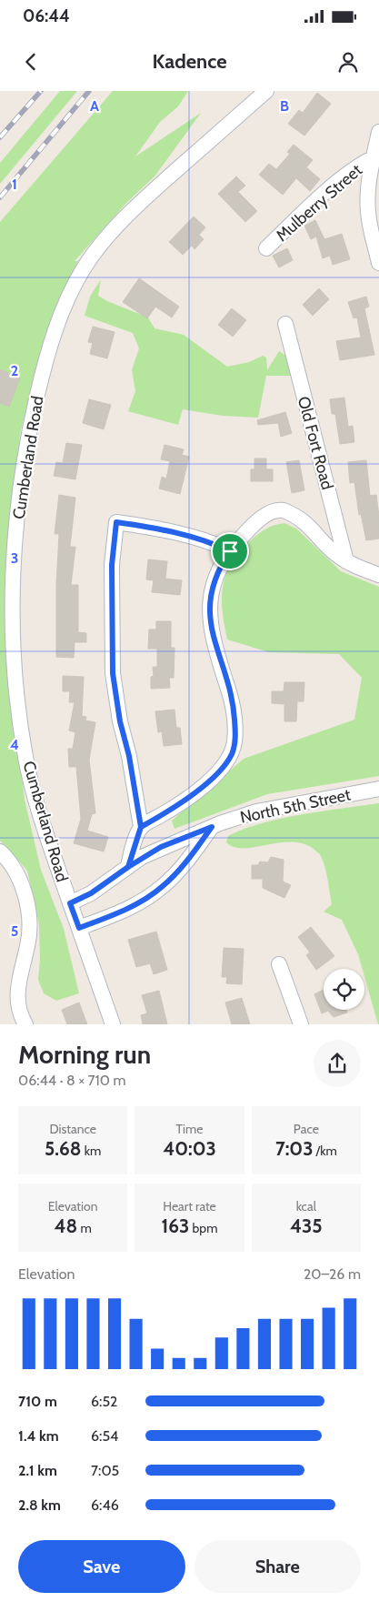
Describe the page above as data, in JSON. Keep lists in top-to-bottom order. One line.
{"streets":{"street":["Mulberry Street","Old Fort Road","Cumberland Road","North 5th Street"]},"crossings":[["Cumberland Road","North 5th Street"]],"page":{"status":"06:44","header":"Kadence","heading":["Morning run","06:44 · 8 × 710 m"],"stats":[["Distance","5.68 km"],["Time","40:03"],["Pace","7:03 /km"],["Elevation","48 m"],["Heart rate","163 bpm"],["kcal","435"]],"chart":["Elevation","20–26 m"],"list":[{"name":"710 m","note":"6:52"},{"name":"1.4 km","note":"6:54"},{"name":"2.1 km","note":"7:05"},{"name":"2.8 km","note":"6:46"}],"buttons":["Save","Share"]},"grid":{"columns":["A","B"],"rows":["1","2","3","4","5"]}}
